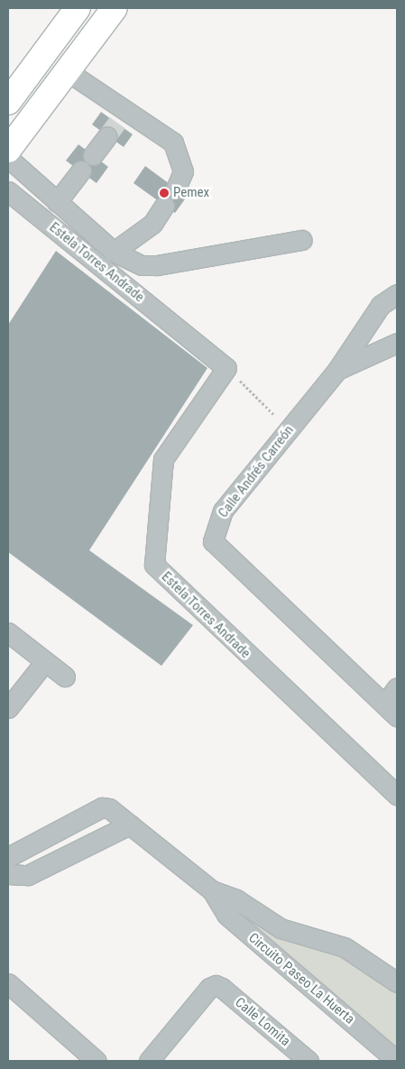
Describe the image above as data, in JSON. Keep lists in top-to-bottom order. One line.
{"streets":{"street":["Estela Torres Andrade","Calle Andrés Carreón","Circuito Paseo La Huerta","Calle Lomita"]},"places":["Pemex"]}
